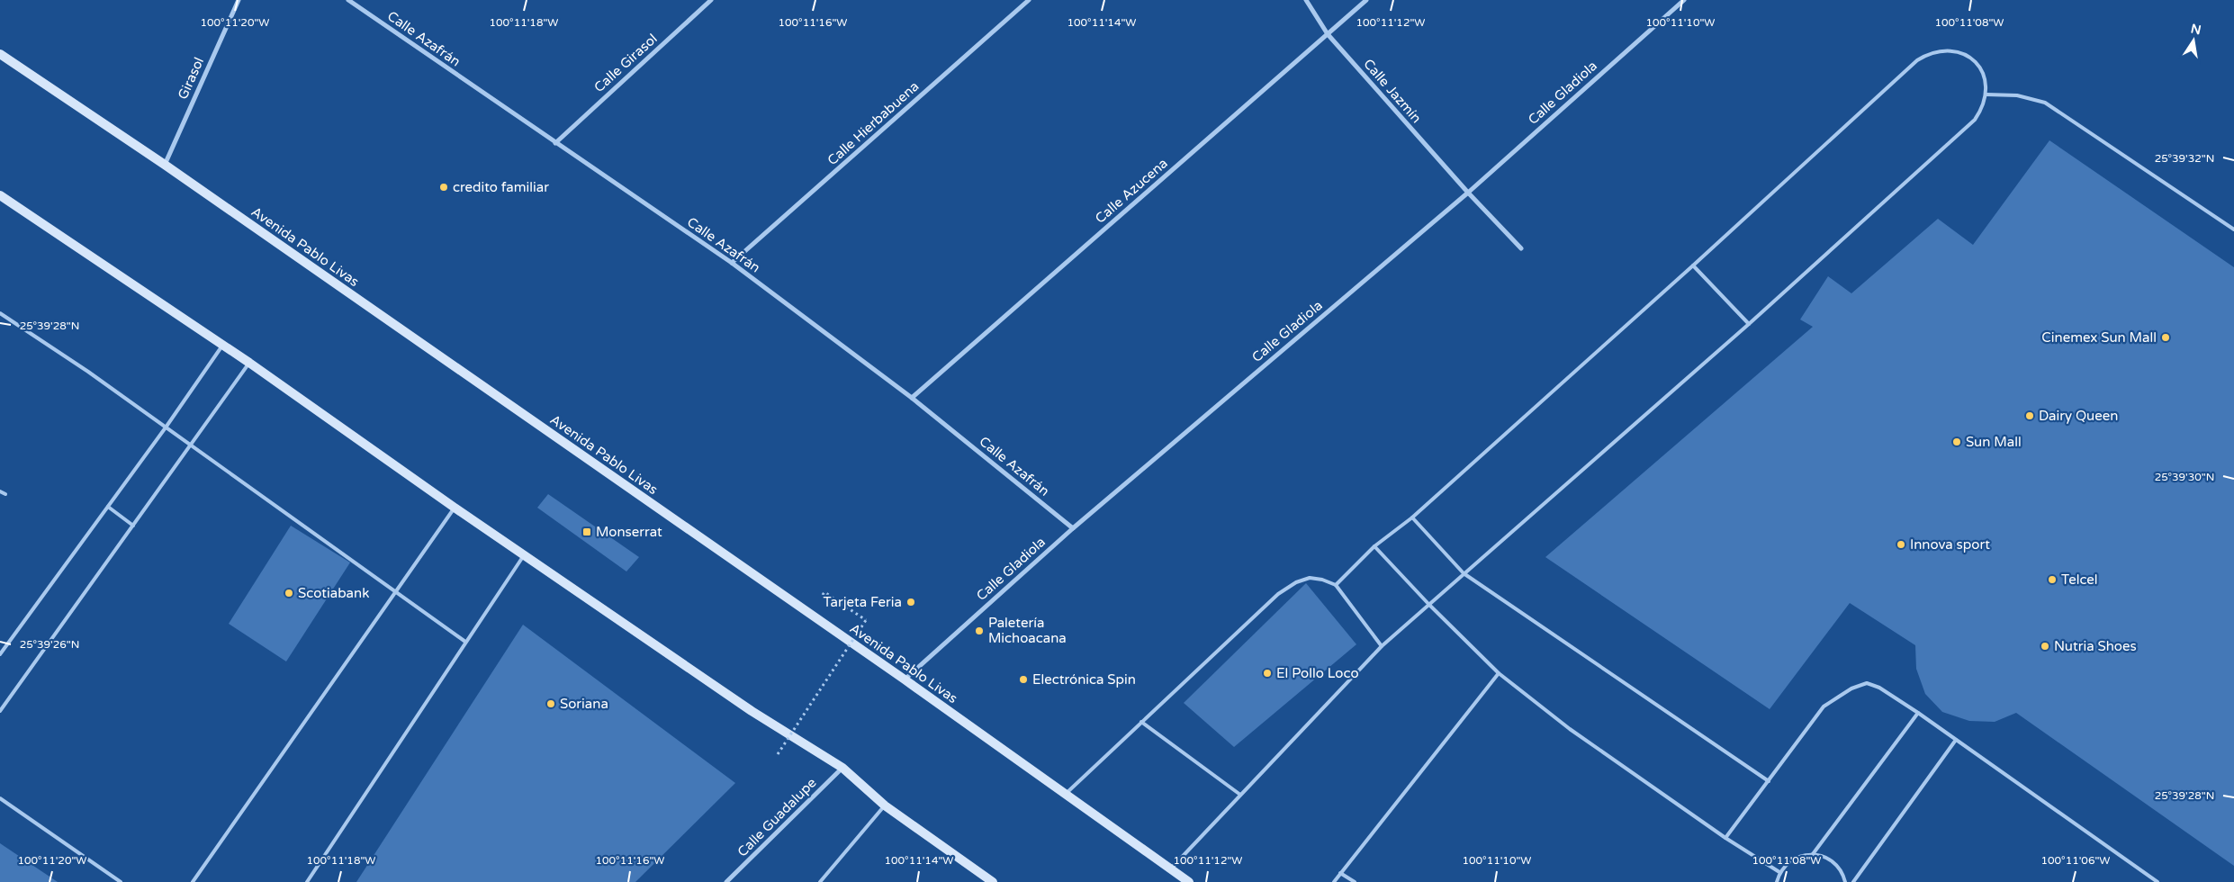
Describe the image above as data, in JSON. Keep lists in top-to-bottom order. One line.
{"streets":{"main road":["Avenida Pablo Livas"],"street":["Calle Azafrán","Calle Girasol","Girasol","Calle Jazmín","Calle Gladiola","Calle Hierbabuena","Calle Azucena","Calle Guadalupe"]},"crossings":[["Calle Azafrán","Calle Girasol"],["Calle Azafrán","Calle Gladiola"],["Calle Azafrán","Calle Hierbabuena"],["Calle Azafrán","Calle Azucena"],["Girasol","Avenida Pablo Livas"],["Calle Jazmín","Calle Gladiola"],["Calle Jazmín","Calle Azucena"],["Calle Gladiola","Avenida Pablo Livas"]],"places":{"other":["credito familiar","Cinemex Sun Mall","Dairy Queen","Sun Mall","Innova sport","Telcel","Scotiabank","Tarjeta Feria","Paletería Michoacana","Nutria Shoes","El Pollo Loco","Electrónica Spin","Soriana"],"transit":["Monserrat"]},"north":"top","coordinates":["100°11'20\"W","100°11'18\"W","100°11'16\"W","100°11'14\"W","100°11'12\"W","100°11'10\"W","100°11'08\"W","25°39'32\"N","25°39'28\"N","25°39'30\"N","25°39'26\"N","100°11'06\"W"]}
